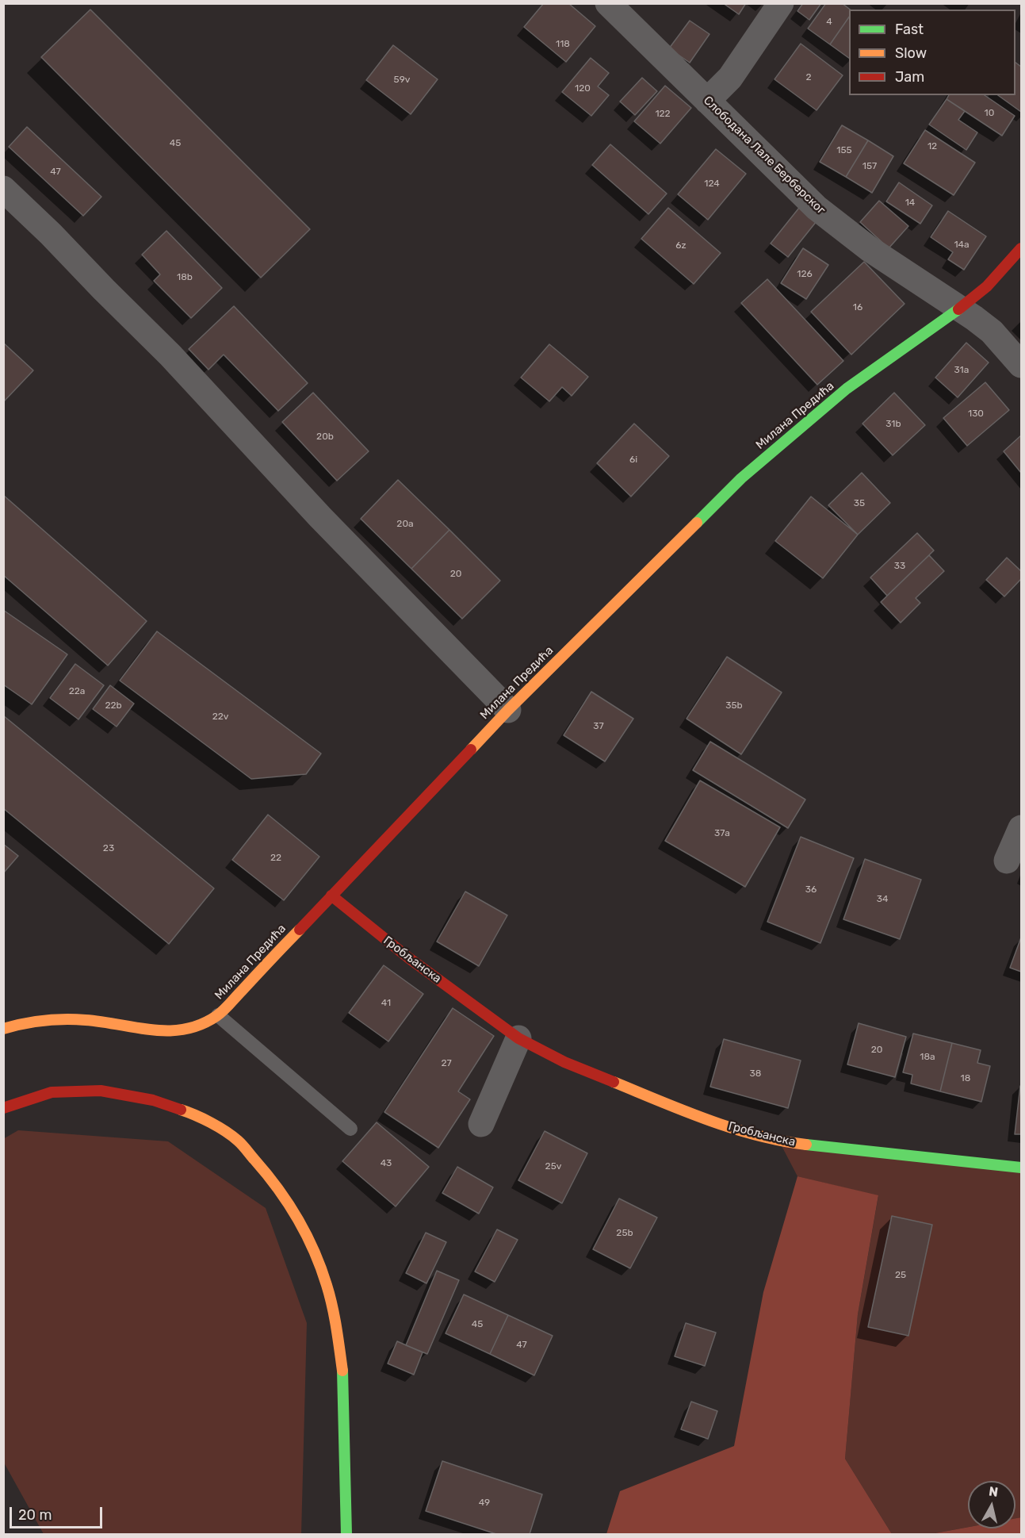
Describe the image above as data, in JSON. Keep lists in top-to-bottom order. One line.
{"streets":{"main road":["Милана Предића","Гробљанска"],"street":["Слободана Лале Берберског"]},"crossings":[["Слободана Лале Берберског","Милана Предића"],["Милана Предића","Гробљанска"]],"house_numbers":["4","118","2","59v","120","10","122","45","12","155","157","47","124","14","14a","6z","126","18b","16","31a","130","31b","20b","6i","35","20a","33","20","22a","22b","35b","22v","37","37a","23","22","36","34","41","20","18a","27","38","18","43","25v","25b","25","45","47","49"],"legend":["Fast","Slow","Jam"],"scale_bar":"20 m","north":"top"}
